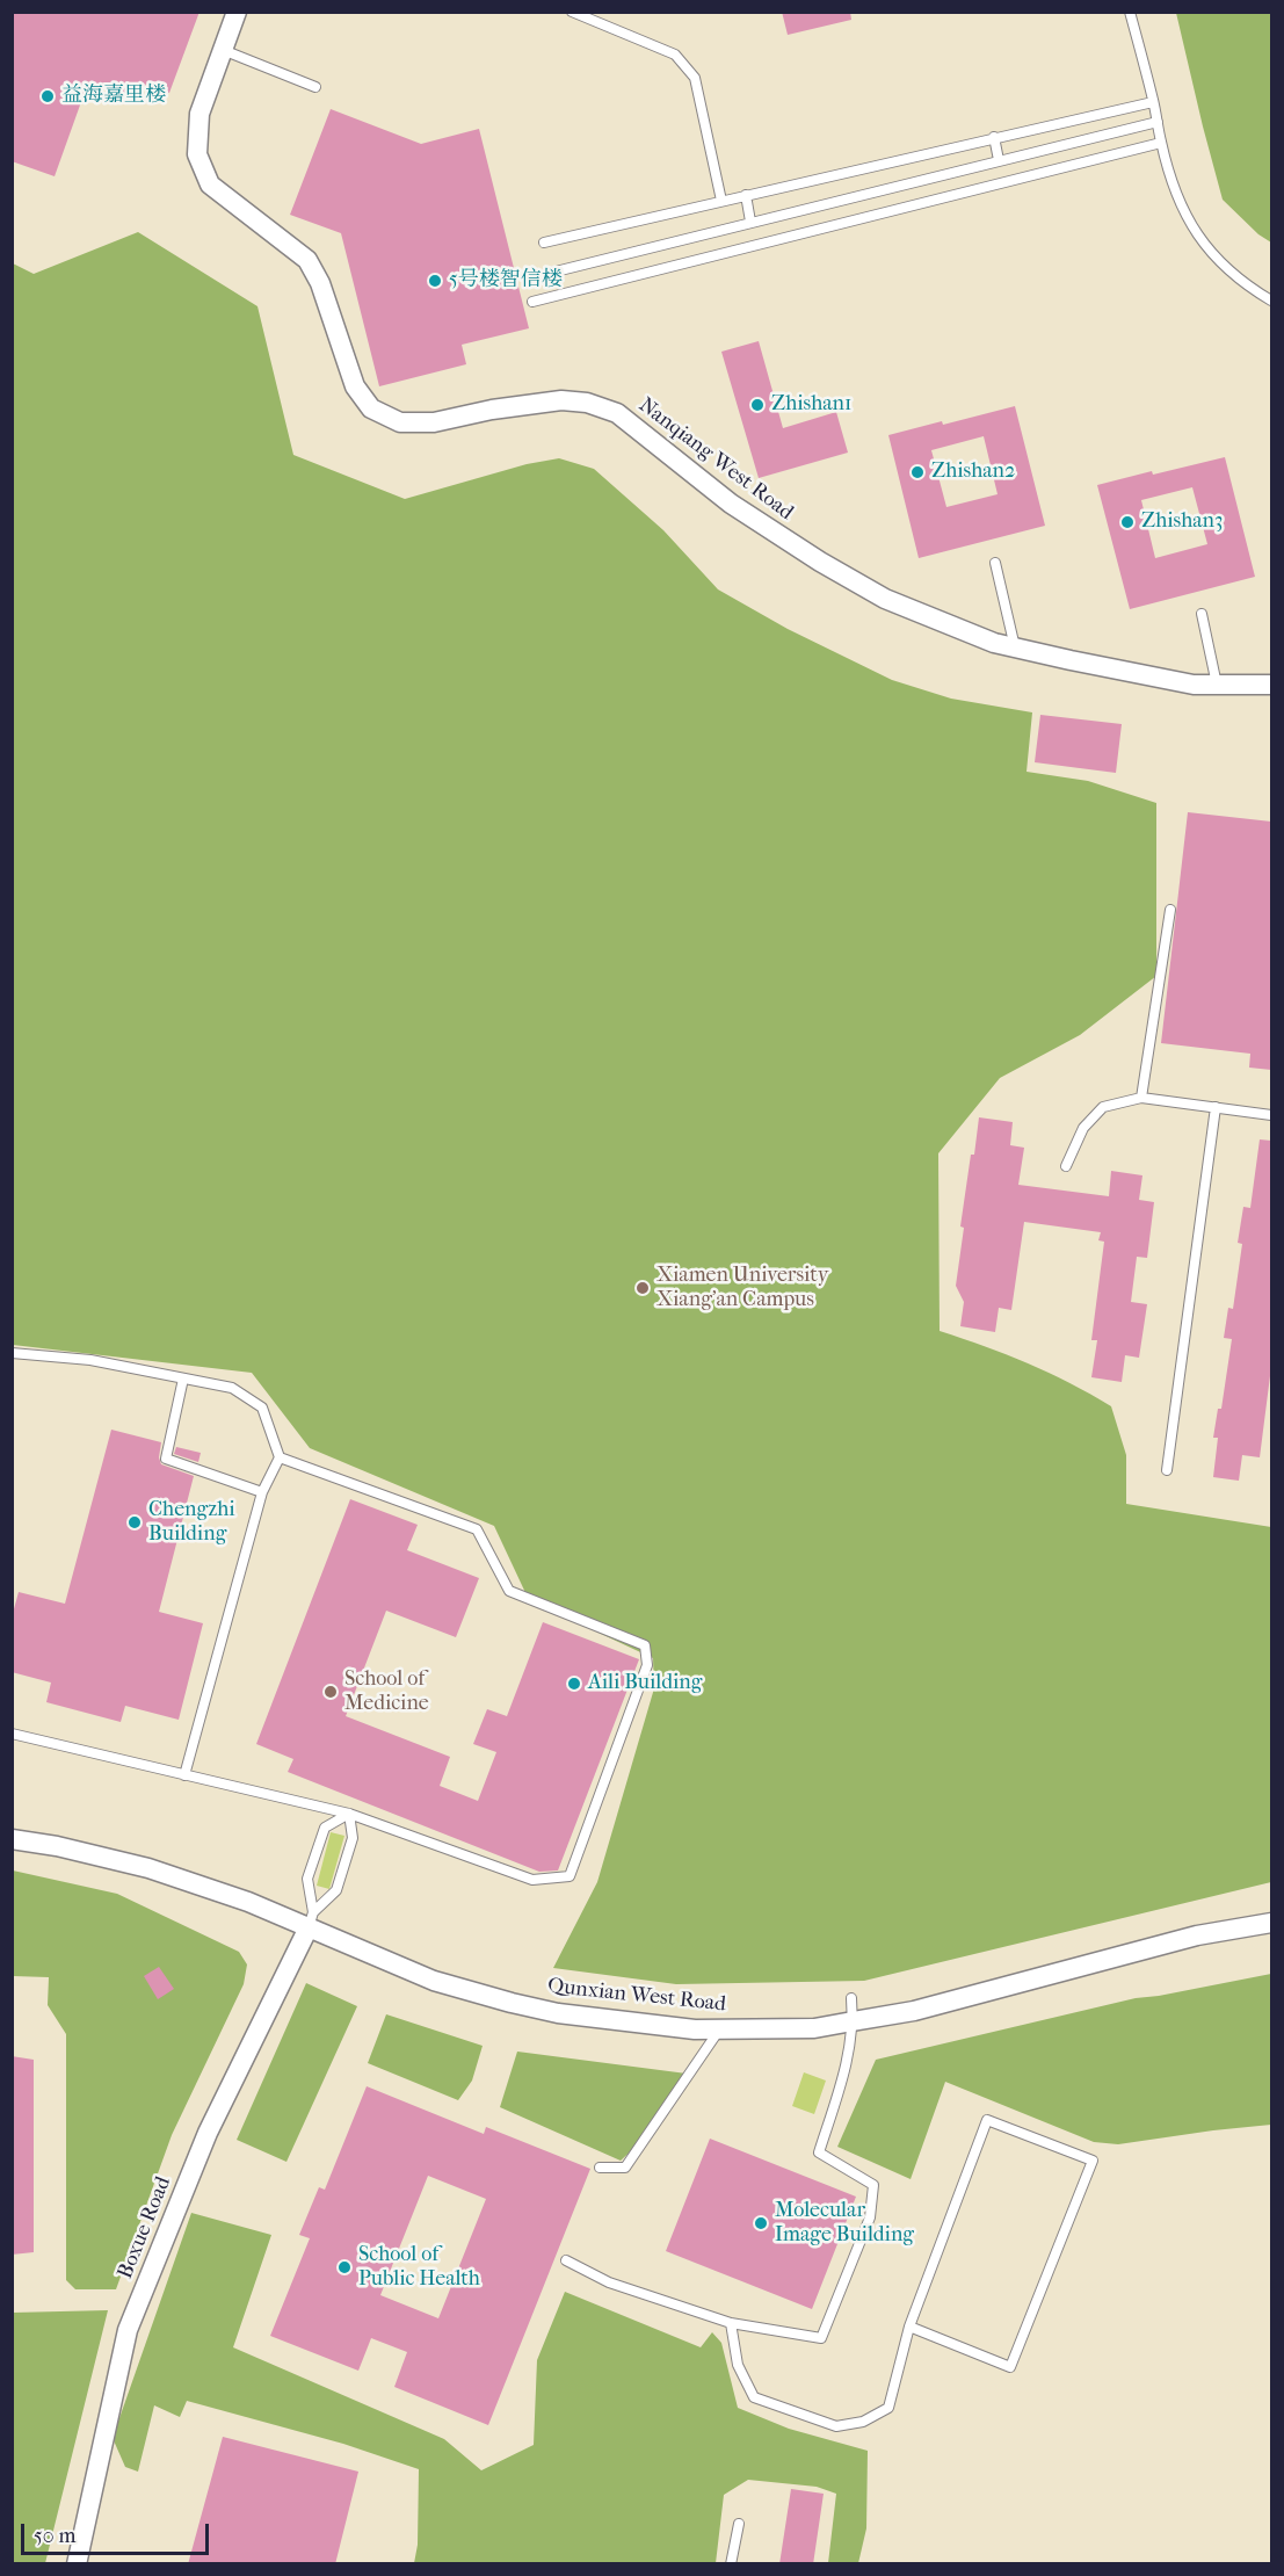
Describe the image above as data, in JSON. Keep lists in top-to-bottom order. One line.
{"streets":{"street":["Nanqiang West Road","Qunxian West Road","Boxue Road"]},"crossings":[["Qunxian West Road","Boxue Road"]],"places":["益海嘉里楼","5号楼智信楼","Zhishan1","Zhishan2","Zhishan3","Xiamen University Xiang'an Campus","Chengzhi Building","Aili Building","School of Medicine","Molecular Image Building","School of Public Health"],"scale_bar":"50 m"}
